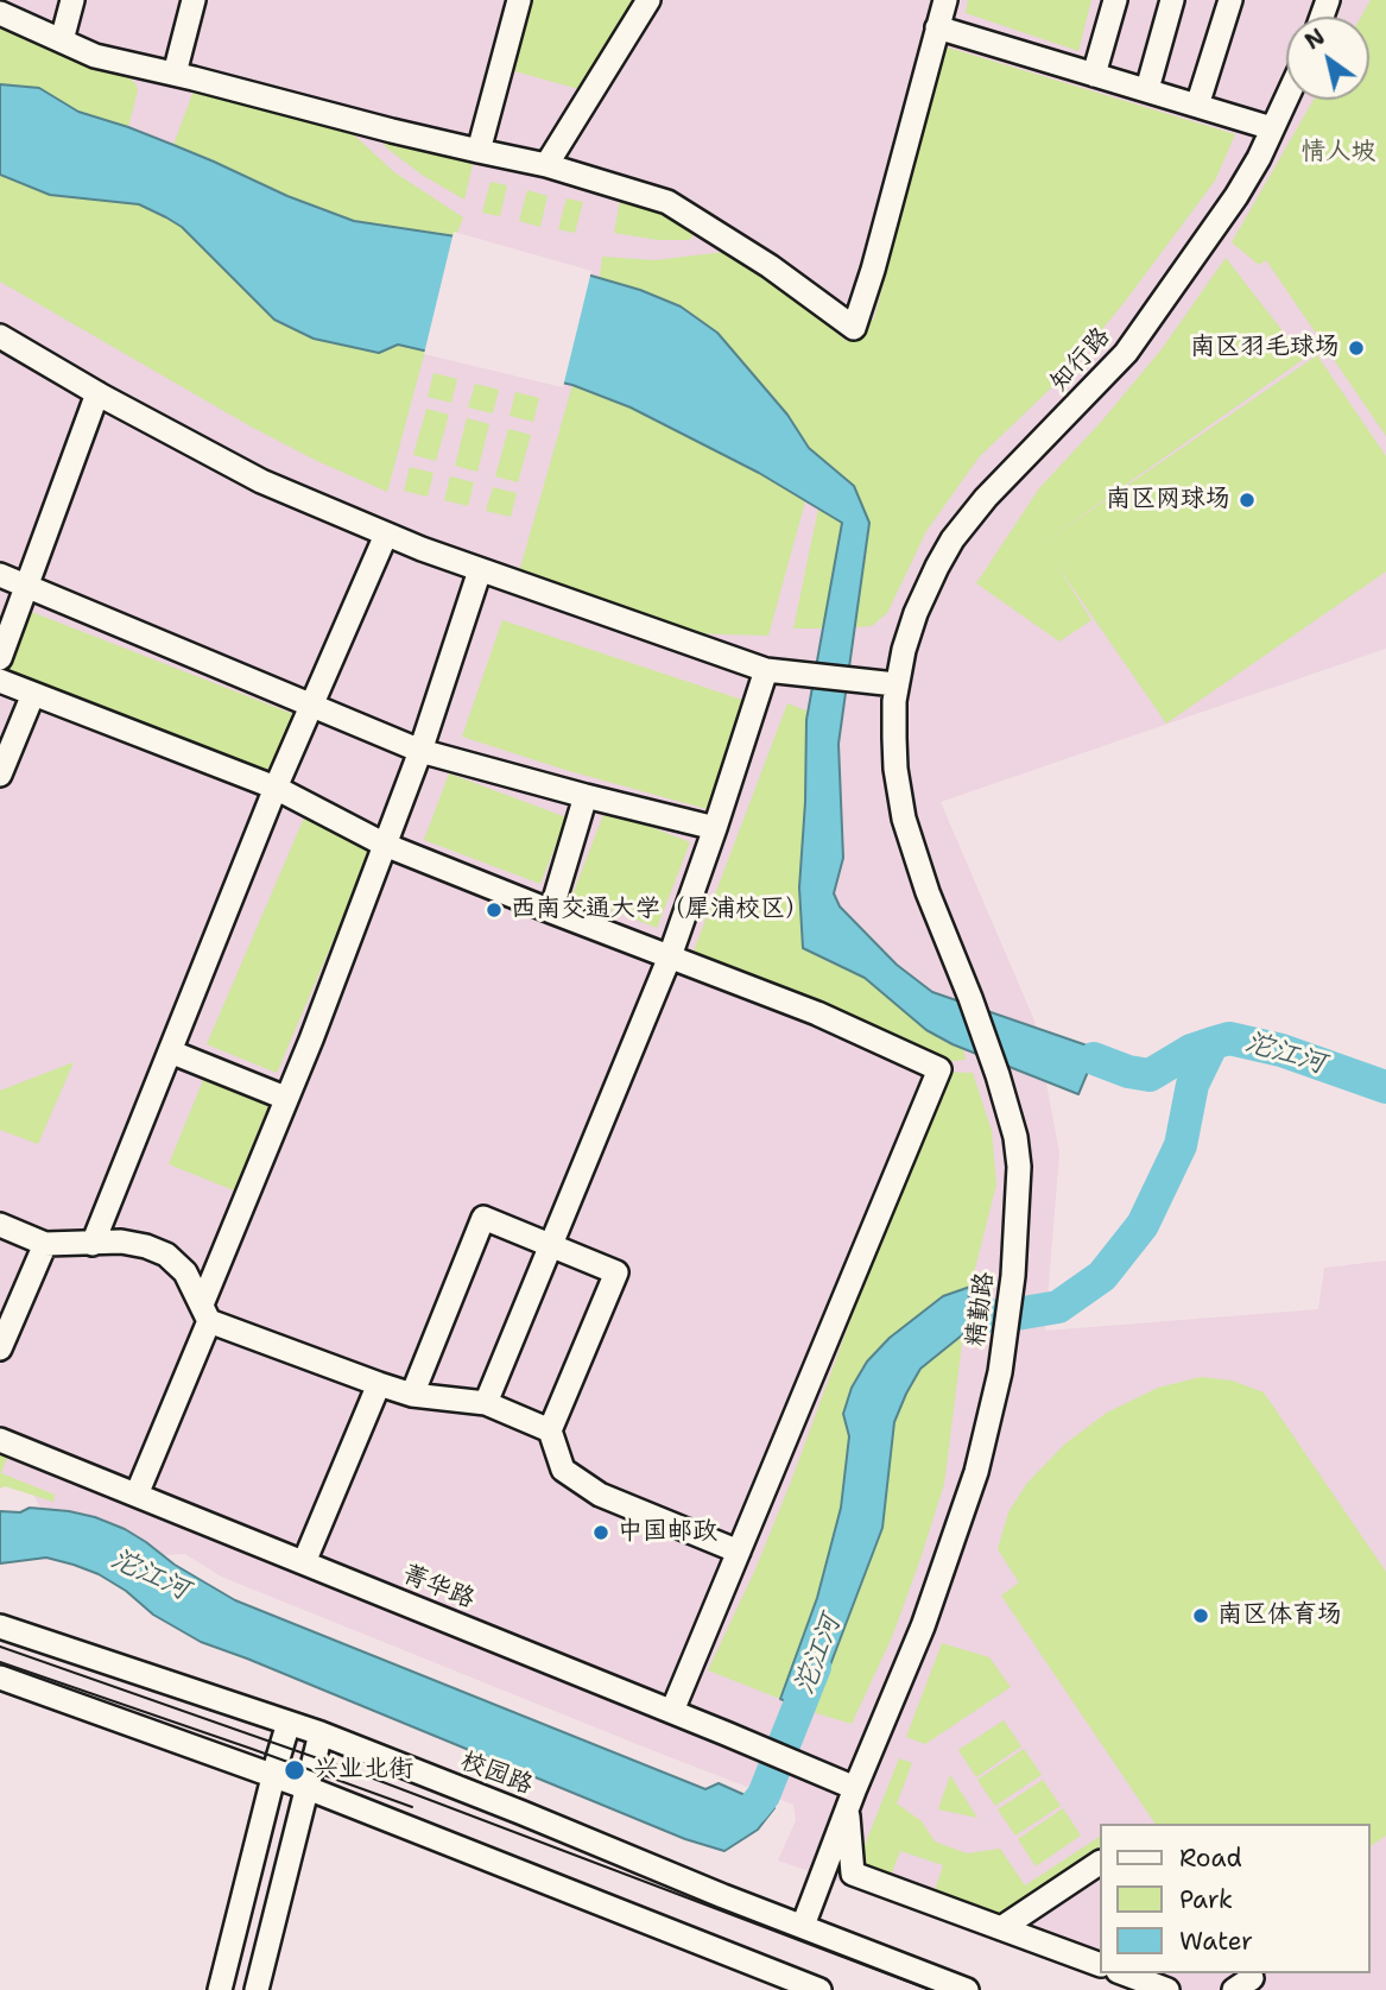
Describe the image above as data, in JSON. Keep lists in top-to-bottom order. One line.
{"streets":{"street":["知行路","精勤路","菁华路","校园路"]},"crossings":[["知行路","精勤路"],["精勤路","菁华路"],["精勤路","校园路"]],"water":["沱江河"],"parks":["情人坡"],"places":["南区羽毛球场","南区网球场","西南交通大学（犀浦校区）","中国邮政","南区体育场","兴业北街"],"legend":["Road","Park","Water"],"north":"top left"}
